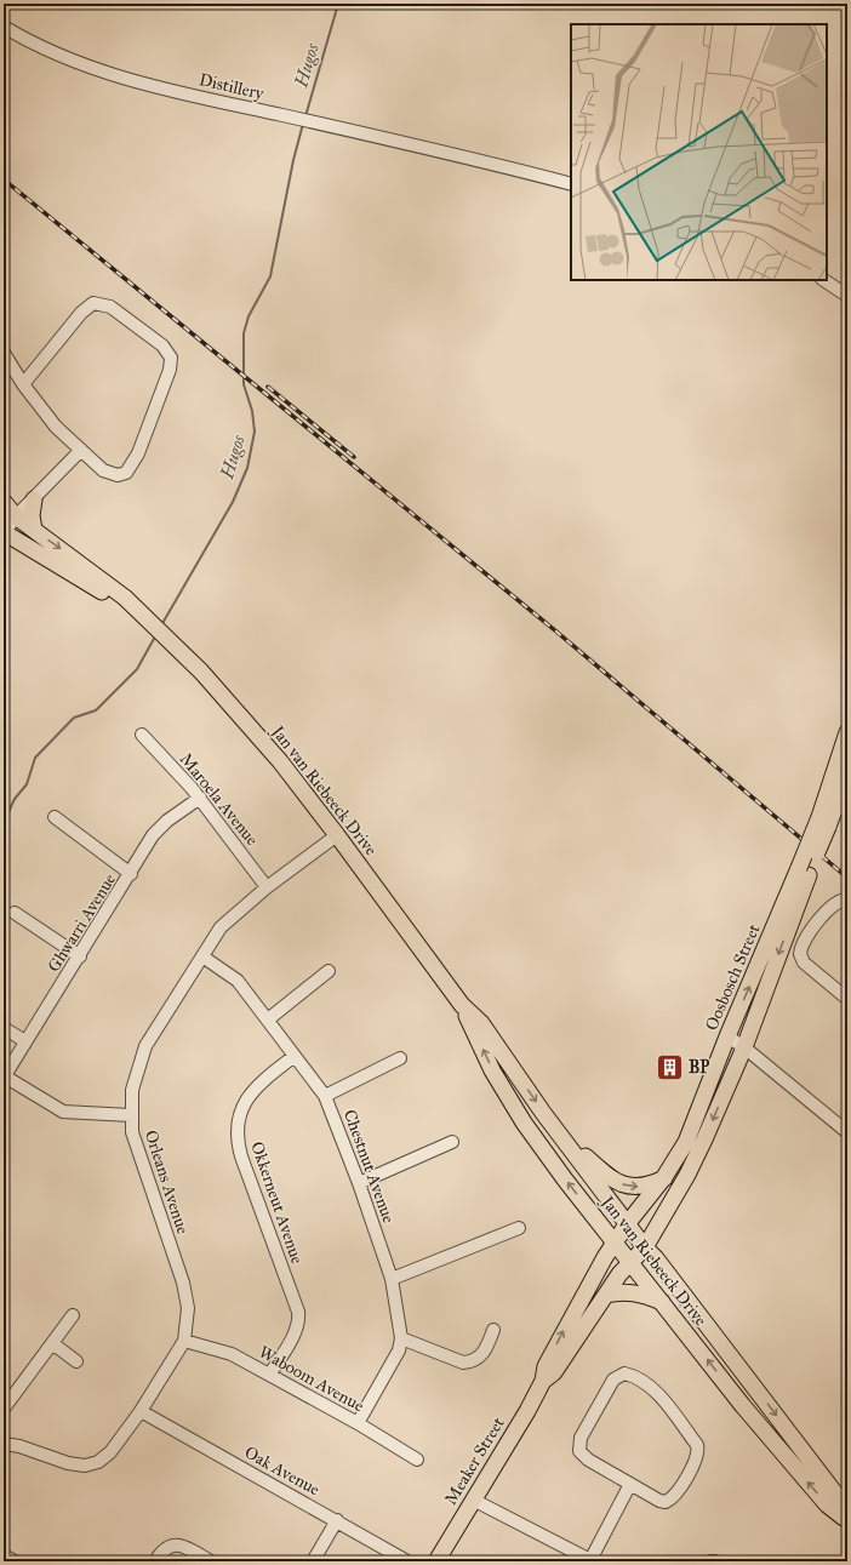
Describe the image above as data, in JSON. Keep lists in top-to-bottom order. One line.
{"streets":{"main road":["Jan van Riebeeck Drive","Oosbosch Street","Meaker Street"],"street":["Distillery","Maroela Avenue","Ghwarri Avenue","Chestnut Avenue","Orleans Avenue","Okkerneut Avenue","Waboom Avenue","Oak Avenue"]},"crossings":[["Jan van Riebeeck Drive","Oosbosch Street"],["Jan van Riebeeck Drive","Orleans Avenue"],["Jan van Riebeeck Drive","Meaker Street"],["Maroela Avenue","Ghwarri Avenue"],["Maroela Avenue","Orleans Avenue"],["Oosbosch Street","Meaker Street"],["Chestnut Avenue","Orleans Avenue"],["Chestnut Avenue","Okkerneut Avenue"],["Chestnut Avenue","Waboom Avenue"],["Orleans Avenue","Waboom Avenue"],["Orleans Avenue","Oak Avenue"],["Okkerneut Avenue","Waboom Avenue"]],"water":["Hugos"],"places":{"building":["BP"]}}
